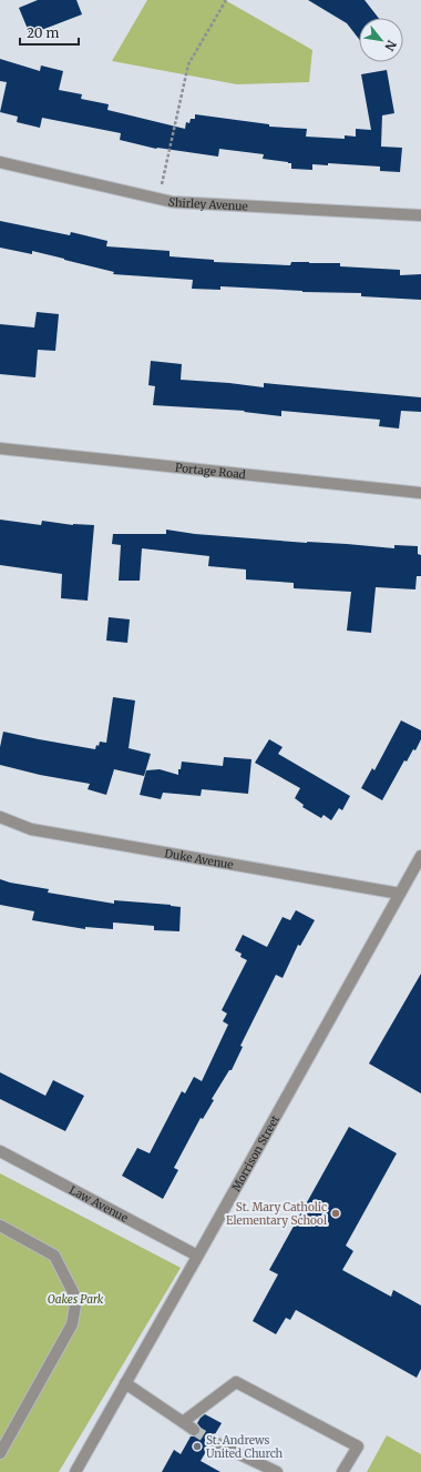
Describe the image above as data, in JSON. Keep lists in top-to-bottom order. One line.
{"streets":{"street":["Shirley Avenue","Portage Road","Duke Avenue","Morrison Street","Law Avenue"]},"crossings":[["Duke Avenue","Morrison Street"],["Morrison Street","Law Avenue"]],"parks":["Oakes Park"],"places":["St. Mary Catholic Elementary School","St. Andrews United Church"],"scale_bar":"20 m","north":"bottom right"}
